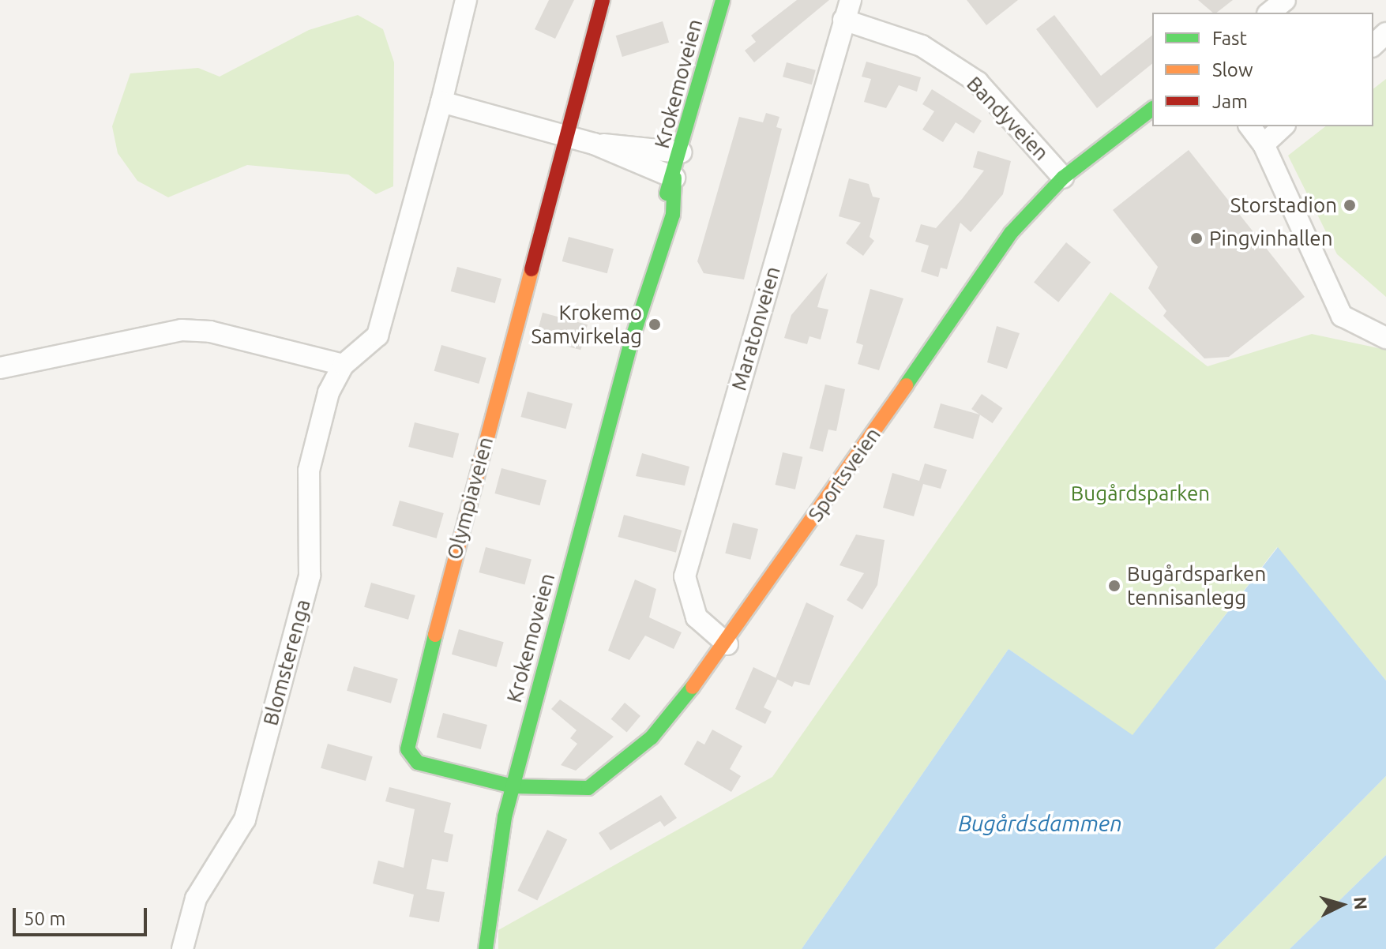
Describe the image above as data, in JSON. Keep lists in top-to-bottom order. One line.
{"streets":{"street":["Krokemoveien","Bandyveien","Maratonveien","Sportsveien","Olympiaveien","Blomsterenga"]},"crossings":[["Krokemoveien","Sportsveien"],["Krokemoveien","Olympiaveien"],["Bandyveien","Maratonveien"],["Bandyveien","Sportsveien"],["Maratonveien","Sportsveien"],["Sportsveien","Olympiaveien"]],"water":["Bugårdsdammen"],"parks":["Bugårdsparken"],"places":["Storstadion","Pingvinhallen","Krokemo Samvirkelag","Bugårdsparken tennisanlegg"],"legend":["Fast","Slow","Jam"],"scale_bar":"50 m","north":"right"}
